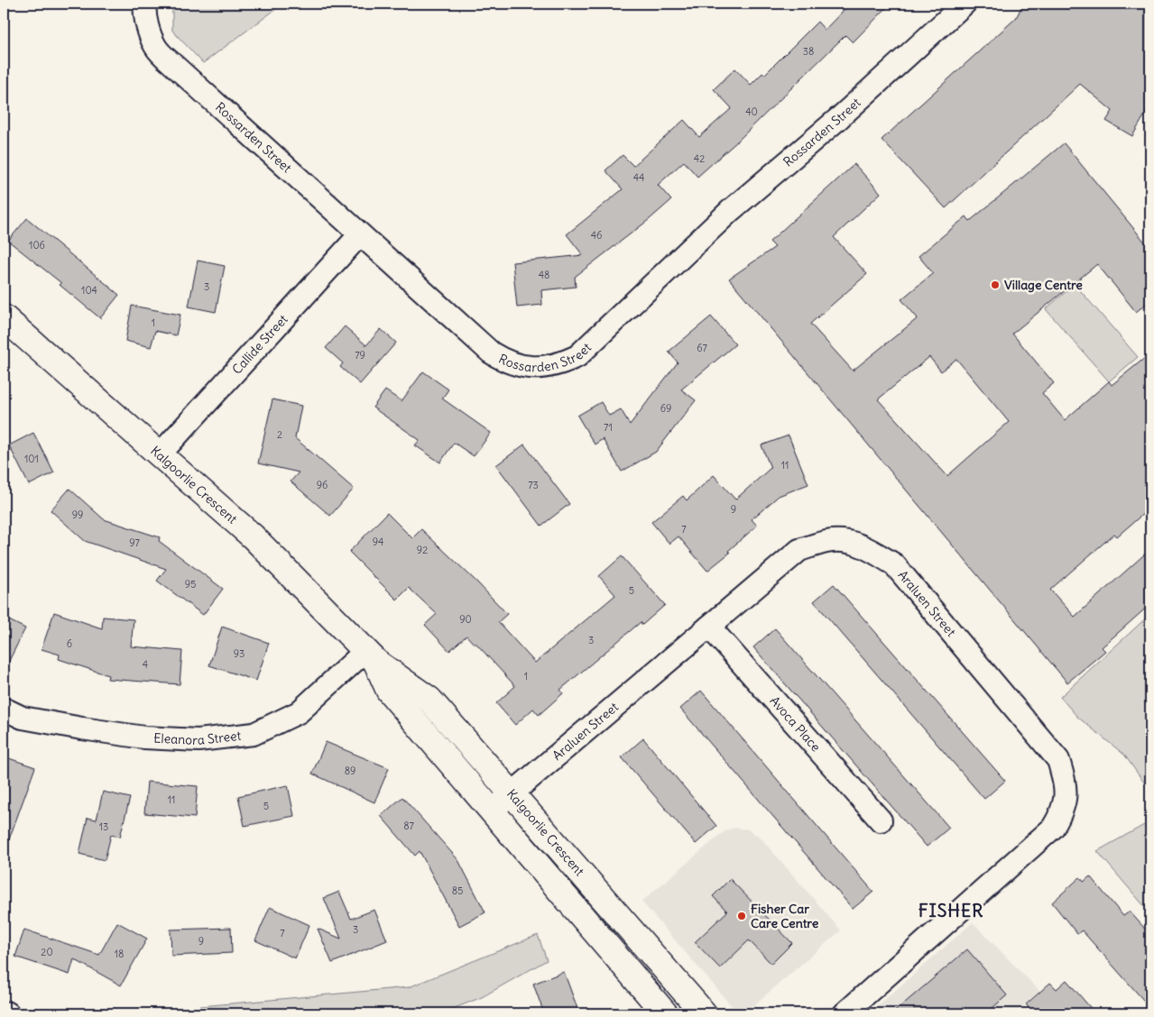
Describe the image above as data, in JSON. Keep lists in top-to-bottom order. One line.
{"streets":{"street":["Rossarden Street","Callide Street","Kalgoorlie Crescent","Araluen Street","Avoca Place","Eleanora Street"]},"crossings":[["Rossarden Street","Callide Street"],["Callide Street","Kalgoorlie Crescent"],["Kalgoorlie Crescent","Araluen Street"],["Kalgoorlie Crescent","Eleanora Street"],["Araluen Street","Avoca Place"]],"districts":["FISHER"],"places":["Village Centre","Fisher Car Care Centre"],"house_numbers":["38","40","42","44","46","106","48","3","104","1","67","79","69","71","2","101","11","96","73","9","99","7","94","97","92","95","5","90","3","6","93","4","1","89","11","5","87","13","85","3","7","9","20","18"]}
